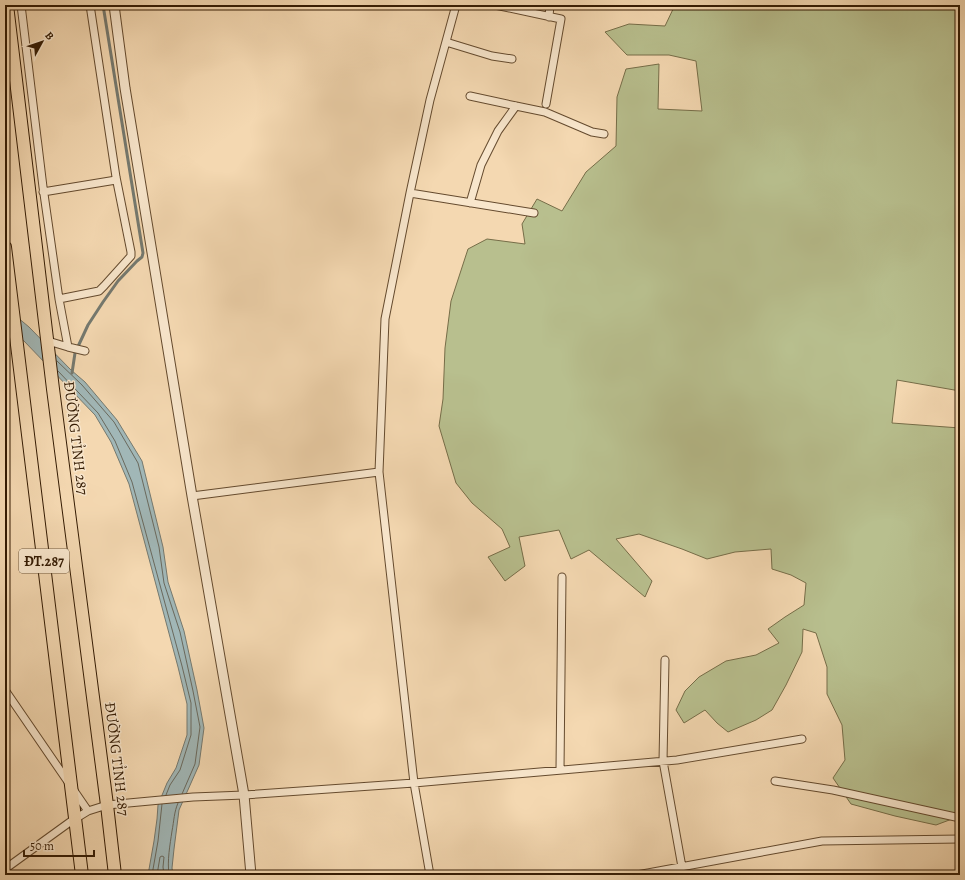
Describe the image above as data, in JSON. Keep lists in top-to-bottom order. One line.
{"streets":{"main road":["ĐƯỜNG TỈNH 287","ĐT.287"]},"scale_bar":"50 m","north":"top right"}
